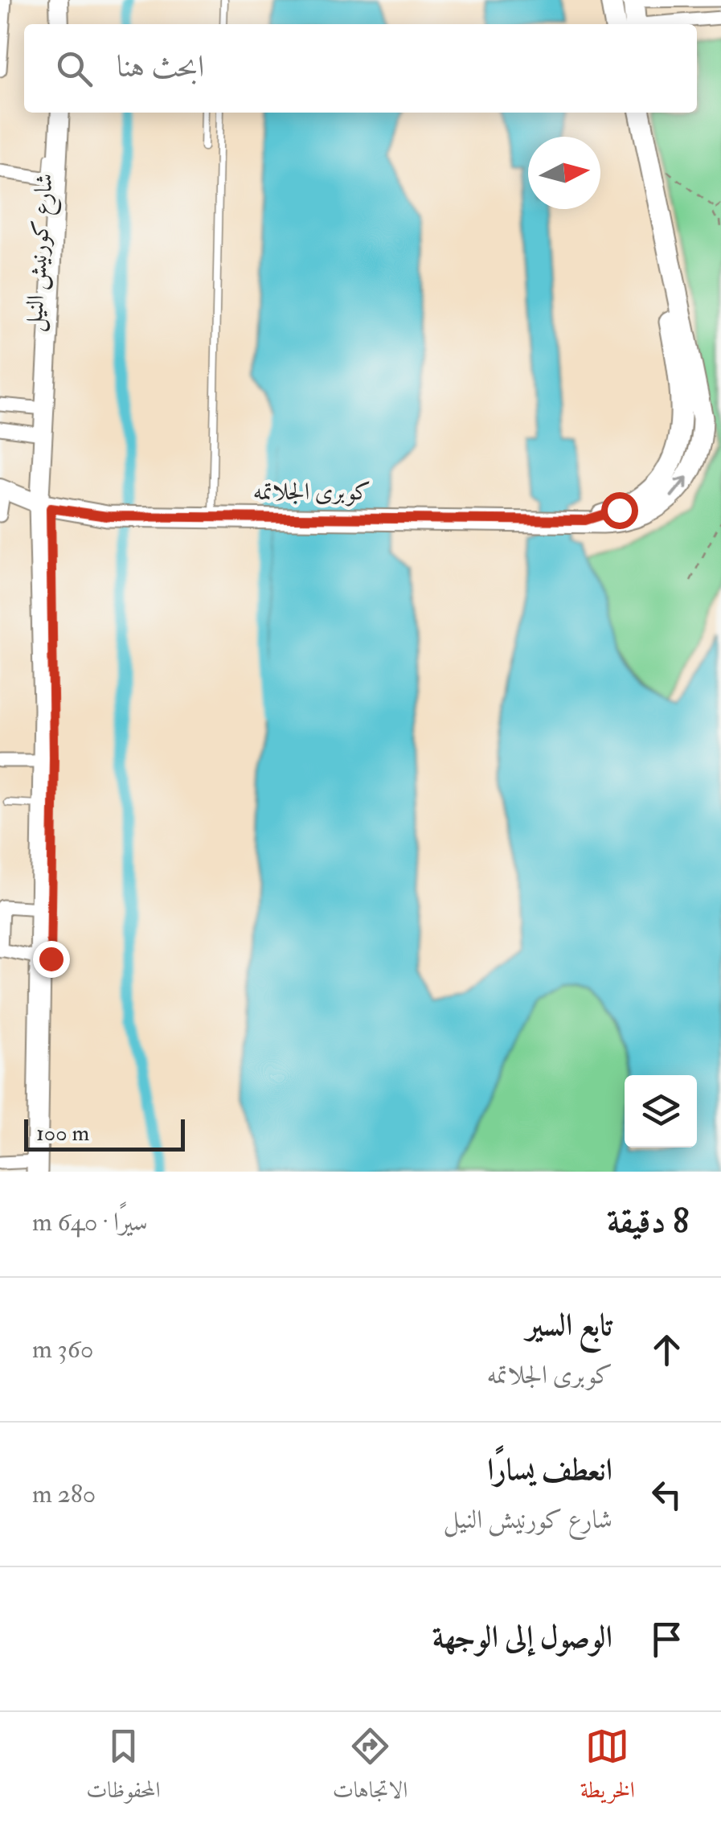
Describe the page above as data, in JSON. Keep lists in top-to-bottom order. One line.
{"streets":{"main road":["شارع كورنيش النيل","كوبرى الجلاتمه"]},"crossings":[["شارع كورنيش النيل","كوبرى الجلاتمه"]],"one_way":["كوبرى الجلاتمه"],"scale_bar":"100 m","north":"right","page":{"search":"ابحث هنا","scale":"100 m","heading":["8 دقيقة","سيرًا · 640 m"],"list":[["تابع السير","كوبرى الجلاتمه","360 m"],["انعطف يسارًا","شارع كورنيش النيل","280 m"],"الوصول إلى الوجهة"],"nav":["الخريطة","الاتجاهات","المحفوظات"]}}
